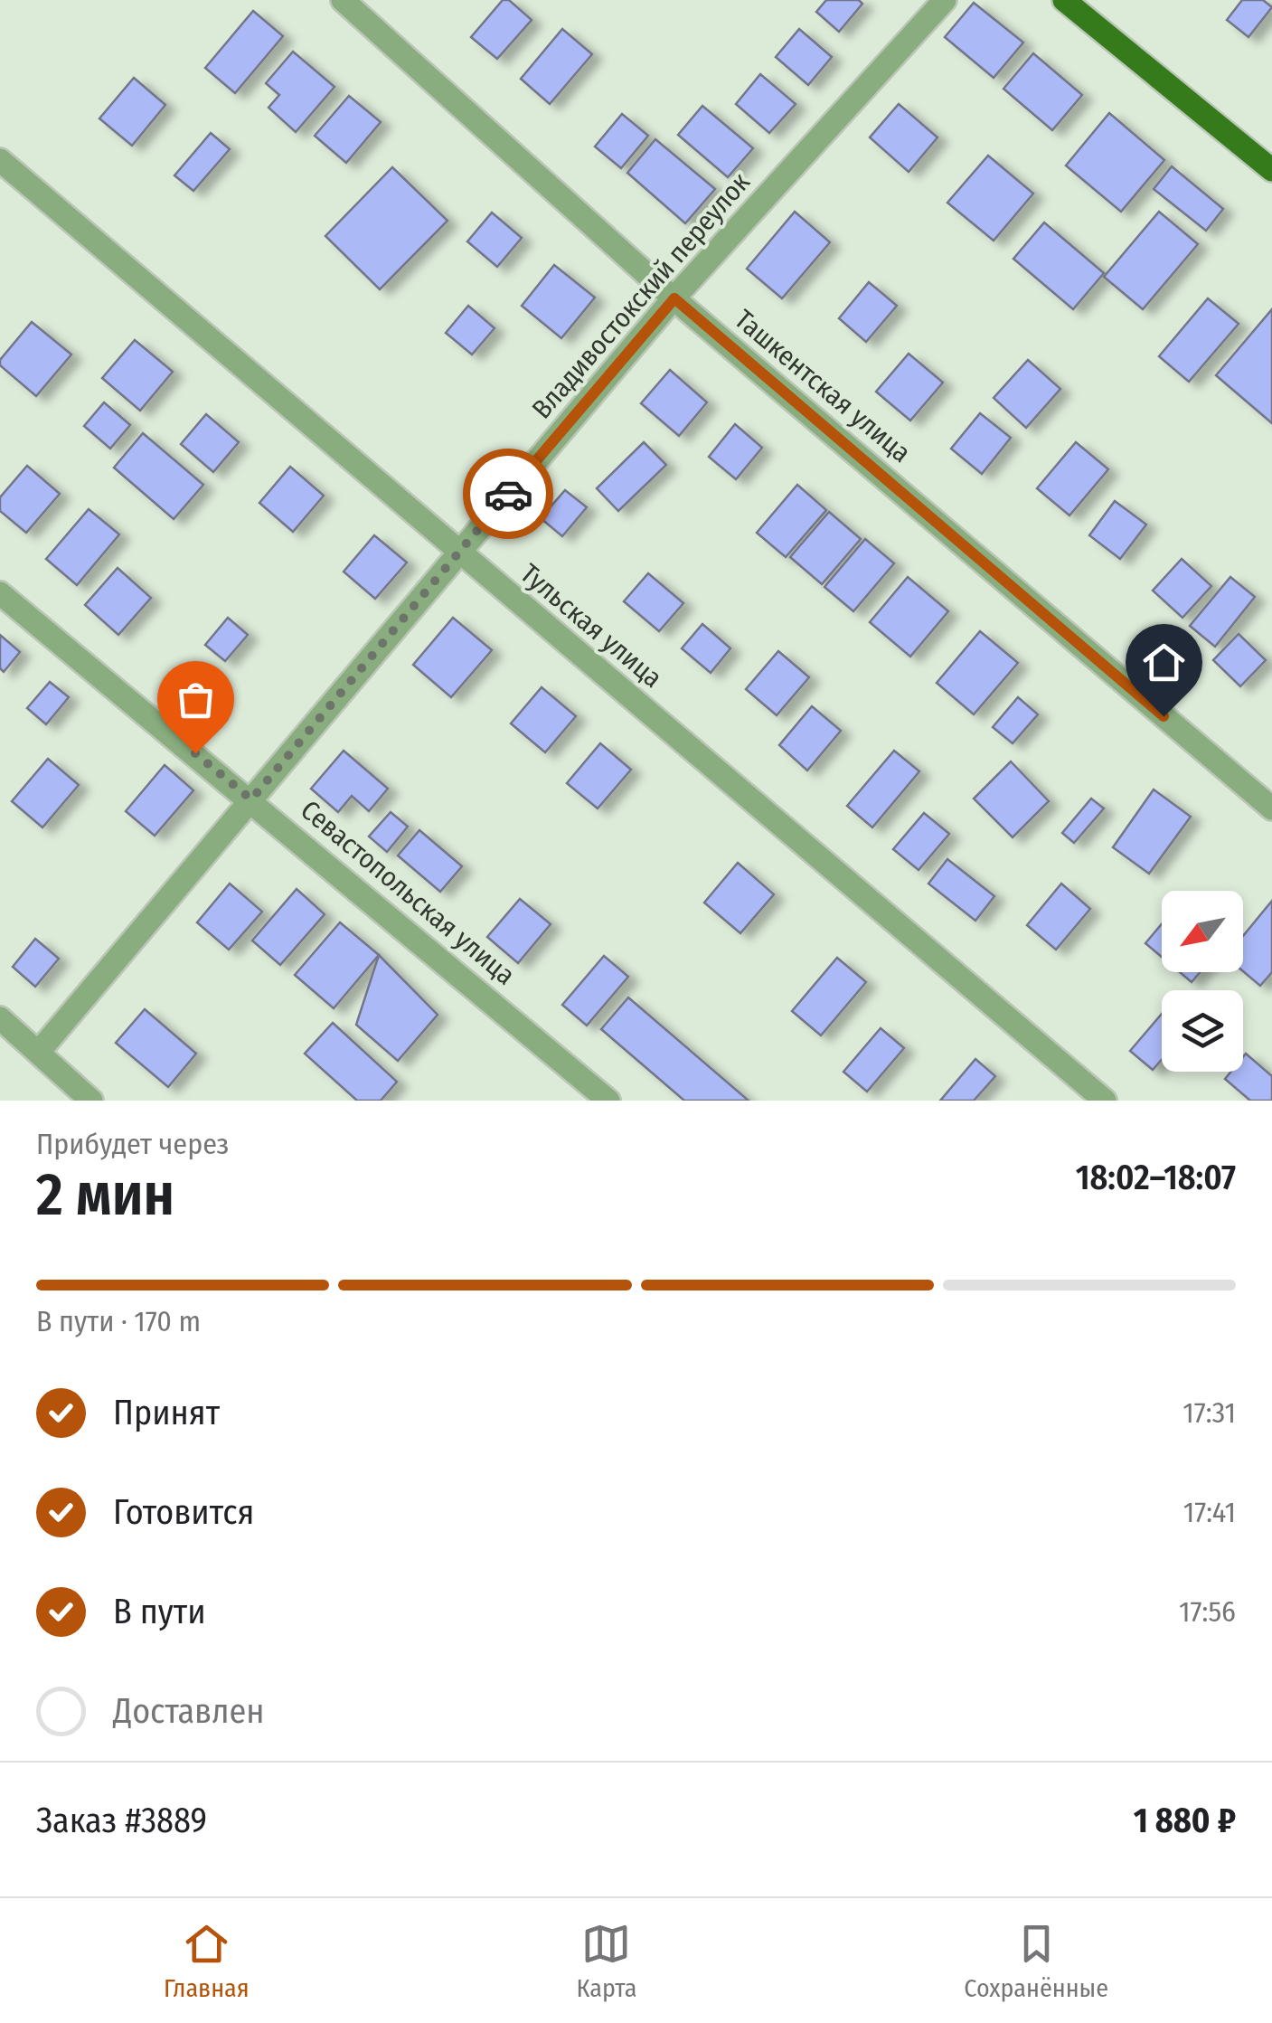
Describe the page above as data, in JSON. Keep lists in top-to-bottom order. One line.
{"streets":{"street":["Владивостокский переулок","Ташкентская улица","Тульская улица","Севастопольская улица"]},"crossings":[["Владивостокский переулок","Ташкентская улица"],["Владивостокский переулок","Тульская улица"],["Владивостокский переулок","Севастопольская улица"]],"north":"bottom left","page":{"heading":["2 мин","Прибудет через","18:02–18:07"],"panel":["Заказ #3889","1 880 ₽"],"bar":"В пути · 170 m","list":[["Принят","17:31"],["Готовится","17:41"],["В пути","17:56"],"Доставлен"],"tabs":["Главная","Карта","Сохранённые"]}}
